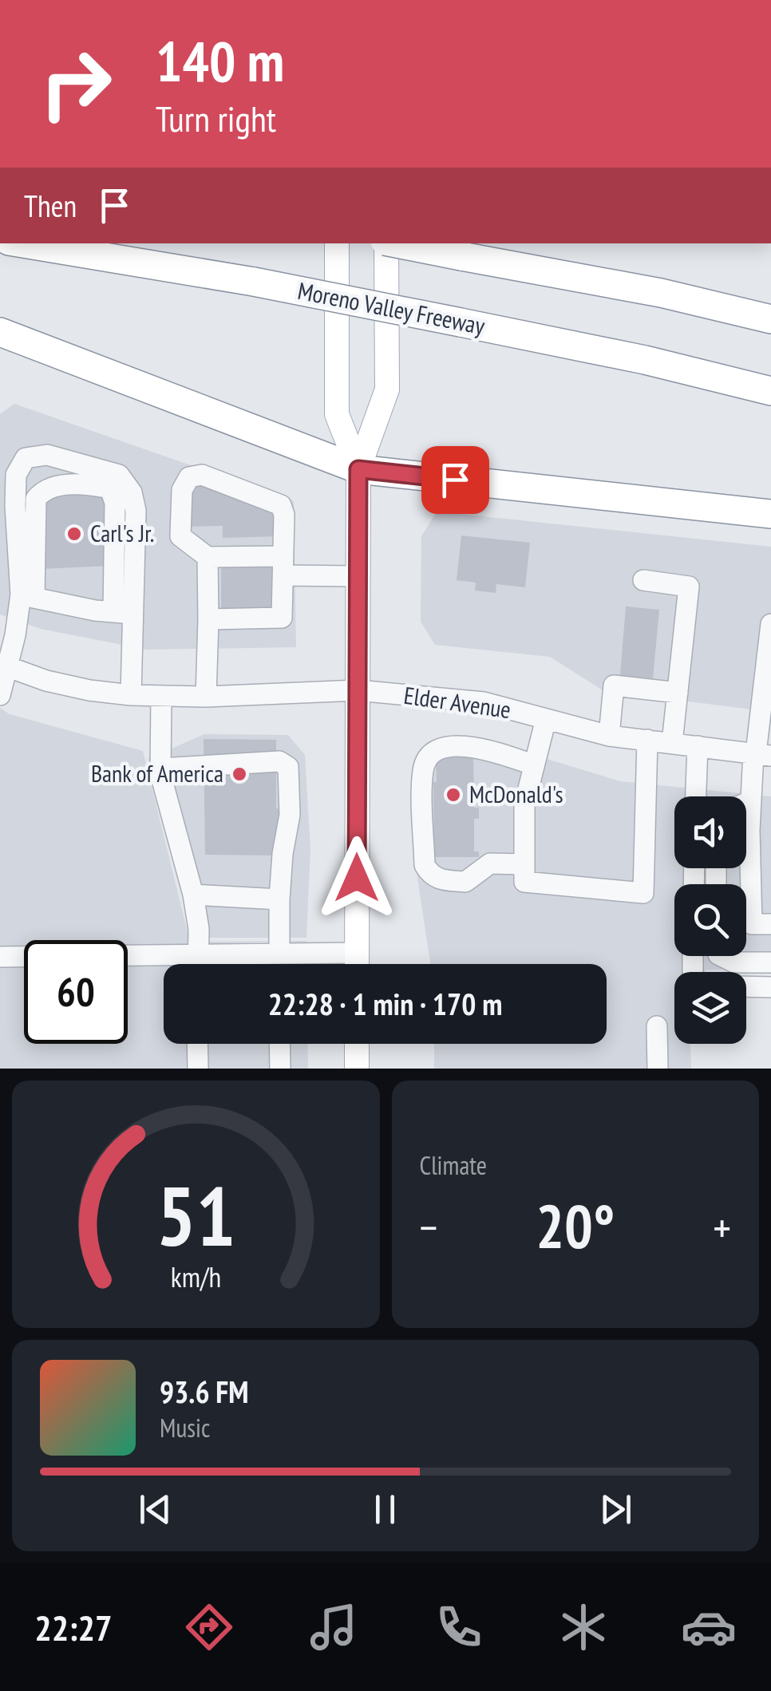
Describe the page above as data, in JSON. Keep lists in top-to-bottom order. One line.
{"streets":{"highway":["Moreno Valley Freeway"],"street":["Elder Avenue"]},"places":["Carl's Jr.","Bank of America","McDonald's"],"page":{"turn":["140 m","Turn right"],"then":"Then","limit":"60","trip":"22:28 · 1 min · 170 m","tile":"Climate","heat":["−","20°","+"],"song":["93.6 FM","Music"],"tabs":"22:27","gauge":["51","km/h"]}}
